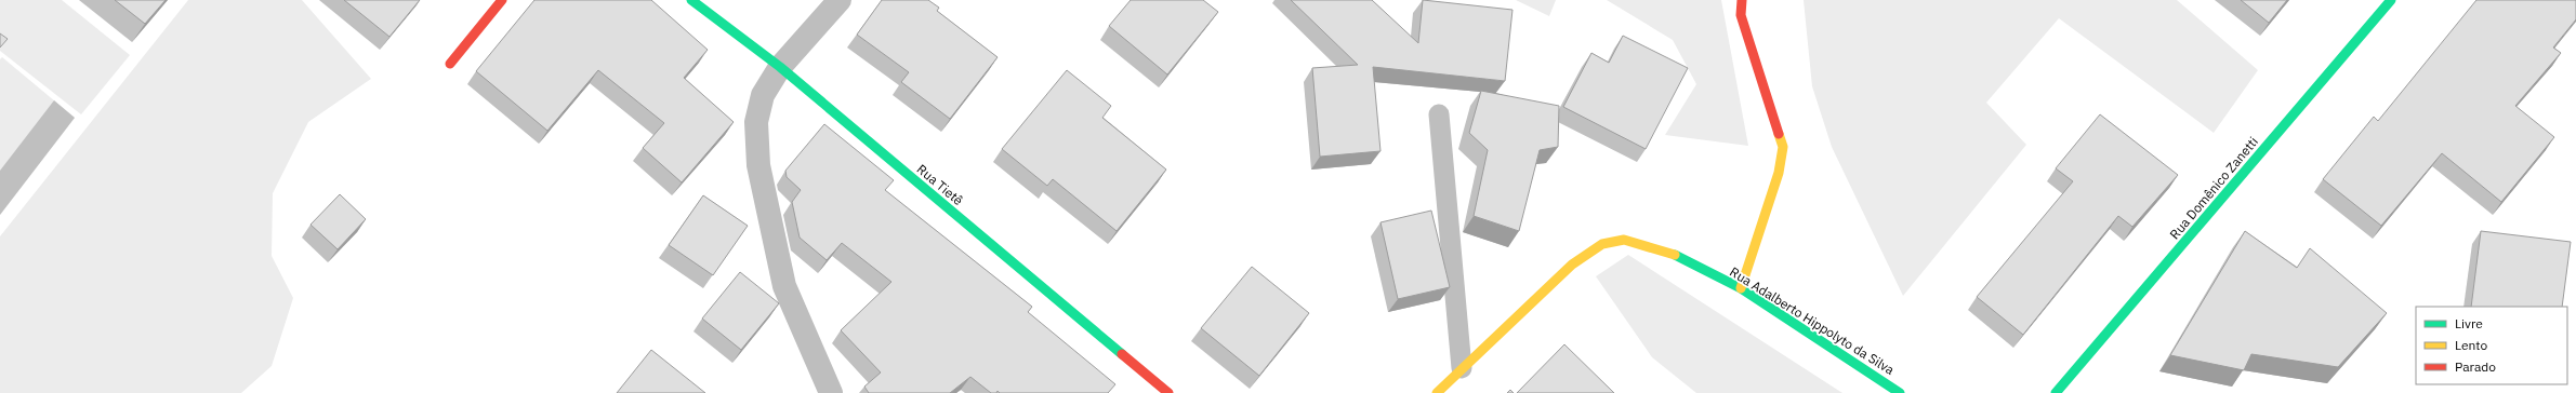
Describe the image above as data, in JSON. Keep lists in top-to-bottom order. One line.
{"streets":{"street":["Rua Tietê","Rua Domênico Zanetti","Rua Adalberto Hippolyto da Silva"]},"legend":["Livre","Lento","Parado"]}
